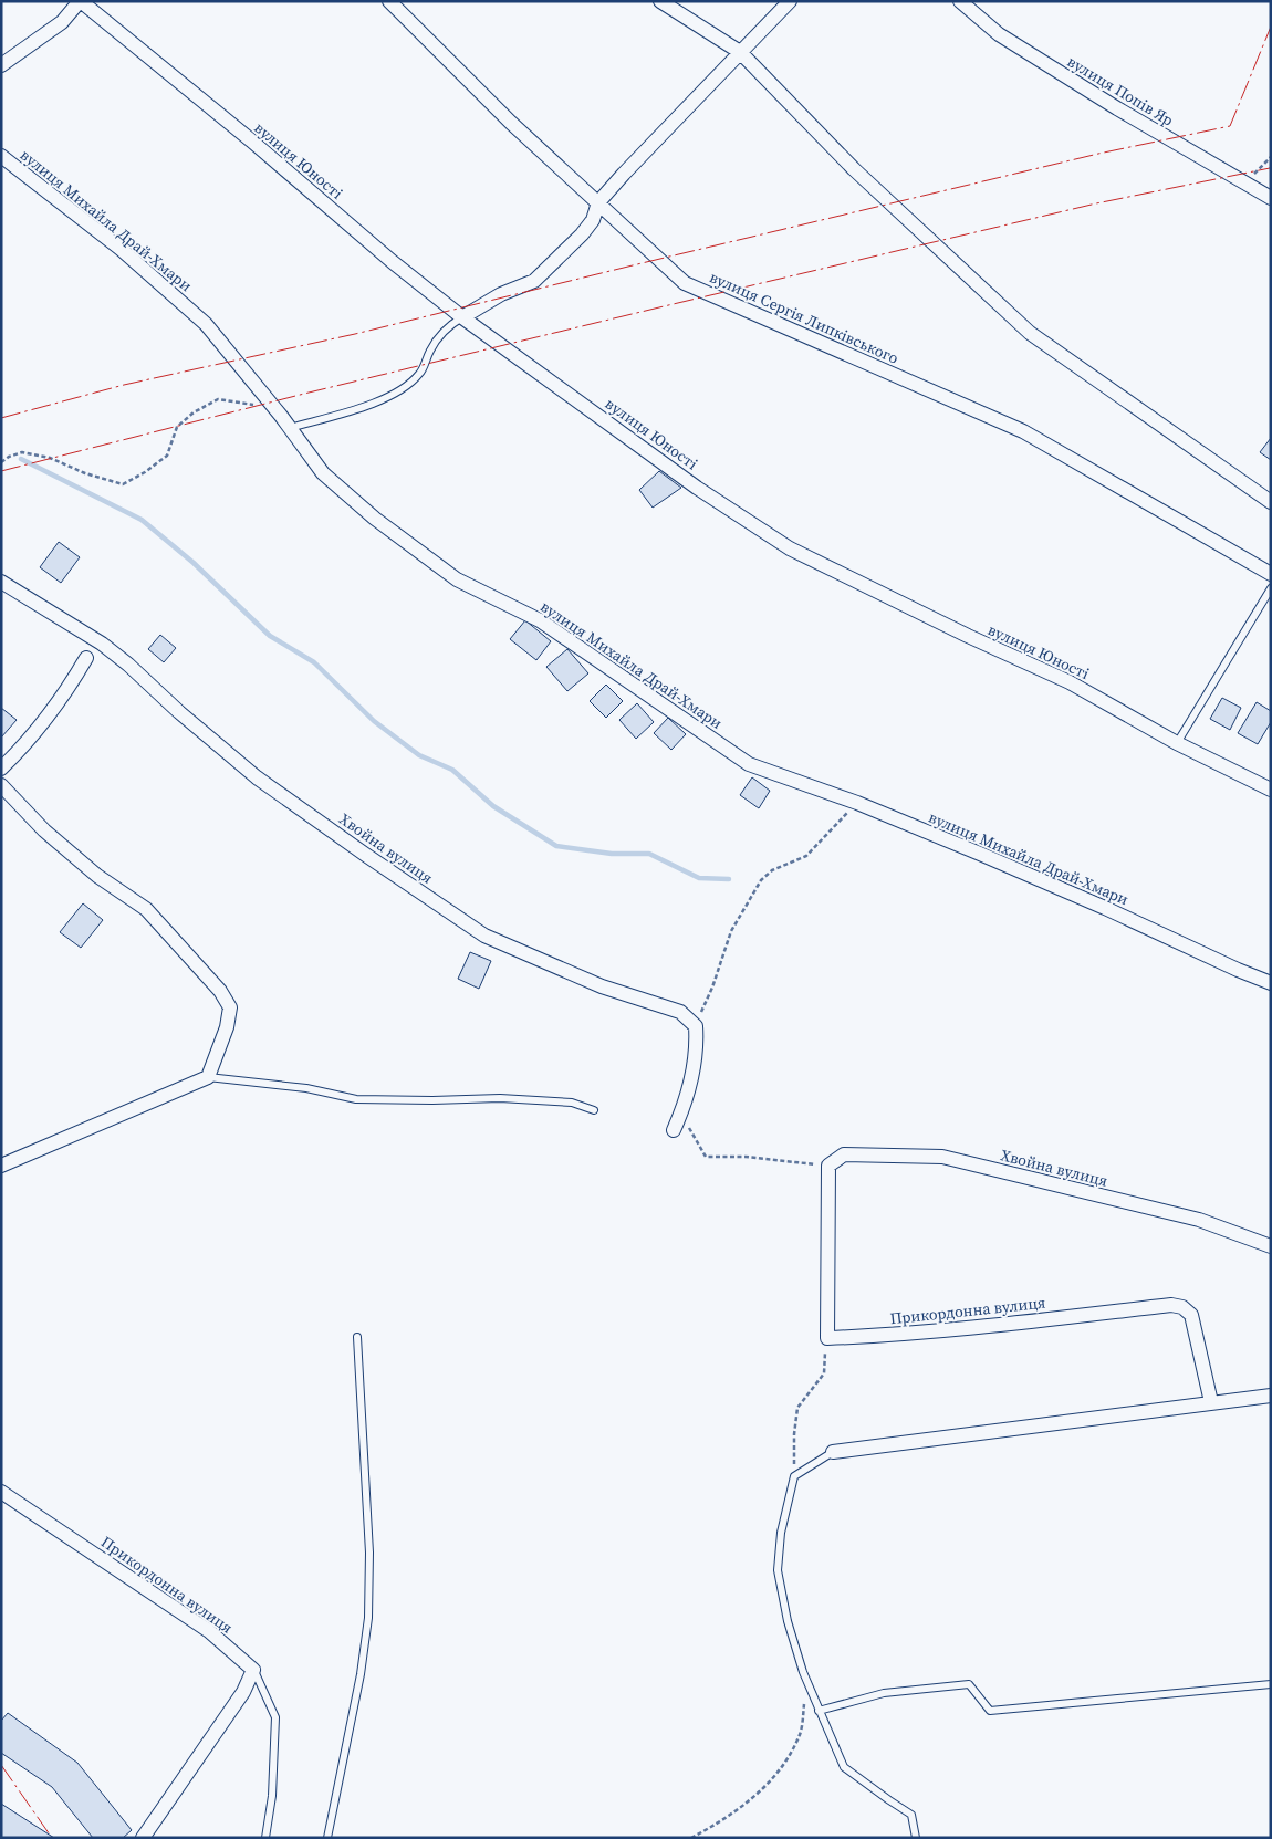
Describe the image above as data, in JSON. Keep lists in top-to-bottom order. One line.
{"streets":{"street":["вулиця Попів Яр","вулиця Юності","вулиця Михайла Драй-Хмари","вулиця Сергія Липківського","Хвойна вулиця","Прикордонна вулиця"]}}
